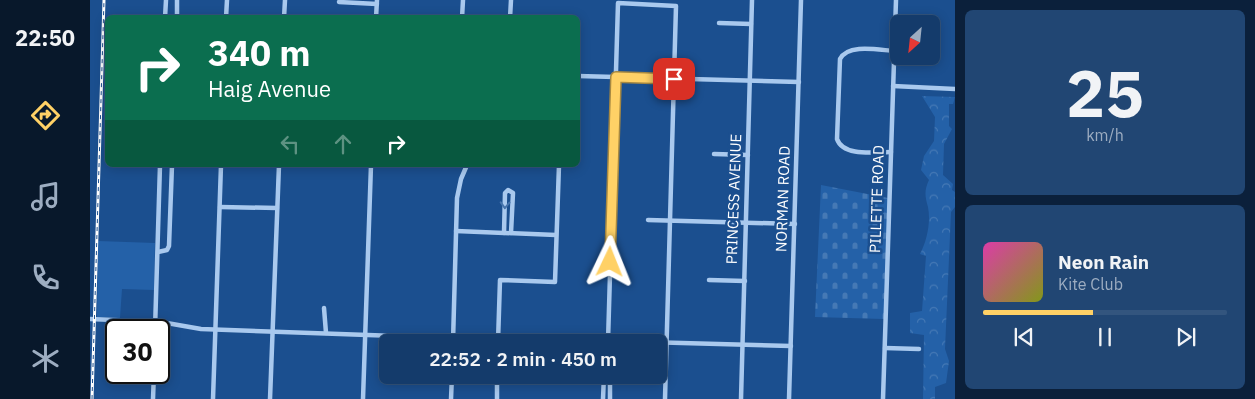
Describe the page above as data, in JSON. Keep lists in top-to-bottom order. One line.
{"streets":{"street":["PRINCESS AVENUE","NORMAN ROAD","PILLETTE ROAD"]},"north":"bottom left","page":{"tabs":"22:50","tile":["25","km/h"],"turn":["340 m","Haig Avenue"],"song":["Neon Rain","Kite Club"],"limit":"30","trip":"22:52 · 2 min · 450 m"}}
